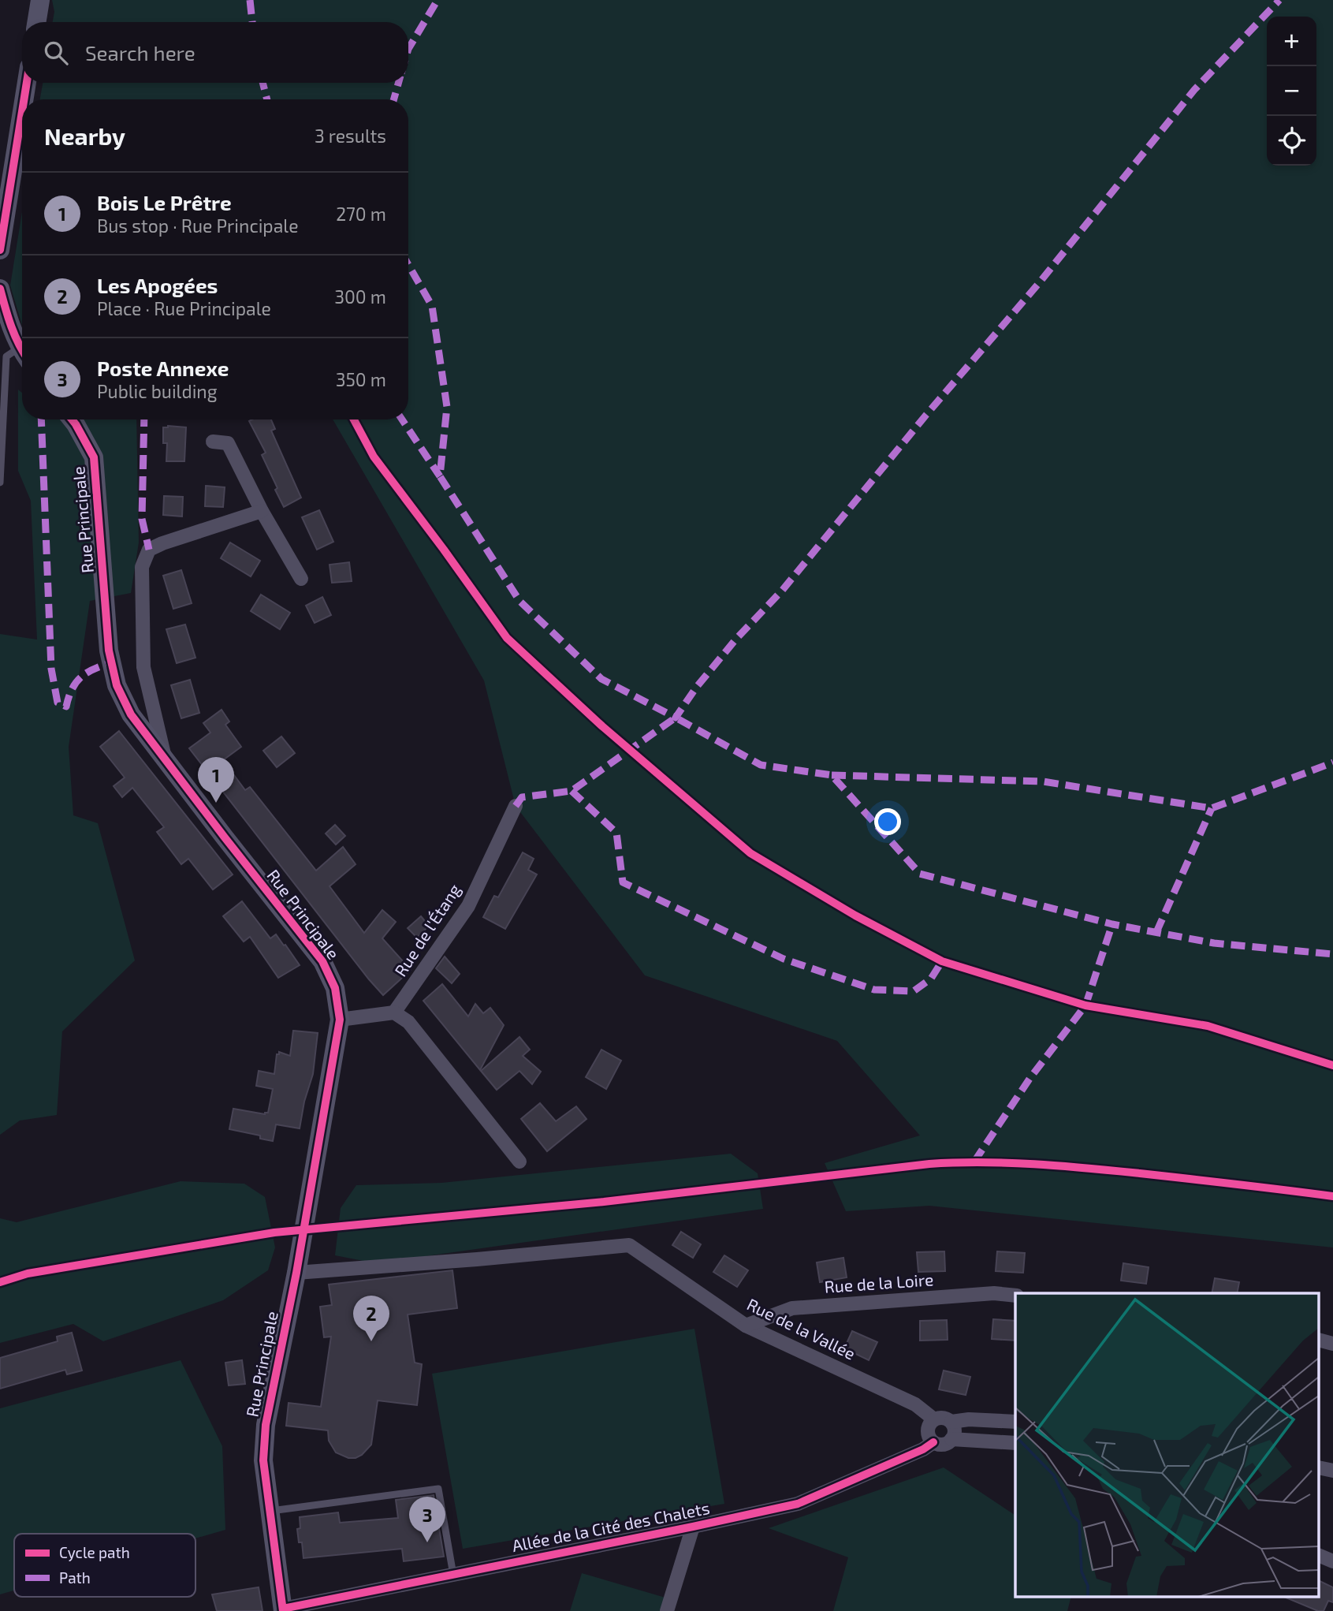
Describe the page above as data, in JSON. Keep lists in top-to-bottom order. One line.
{"streets":{"main road":["Rue Principale"],"street":["Rue de l'Étang","Rue de la Loire","Rue de la Vallée","Allée de la Cité des Chalets"]},"crossings":[["Rue Principale","Rue de la Vallée"],["Rue Principale","Allée de la Cité des Chalets"],["Rue de la Loire","Rue de la Vallée"],["Rue de la Vallée","Allée de la Cité des Chalets"]],"legend":["Cycle path","Path"],"page":{"map_buttons":["+","−"],"search":"Search here","heading":["Nearby","3 results"],"list":[{"mark":"1","name":"Bois Le Prêtre","note":"Bus stop · Rue Principale","value":"270 m"},{"mark":"2","name":"Les Apogées","note":"Place · Rue Principale","value":"300 m"},{"mark":"3","name":"Poste Annexe","note":"Public building","value":"350 m"}],"pins":["1","2","3"]}}
